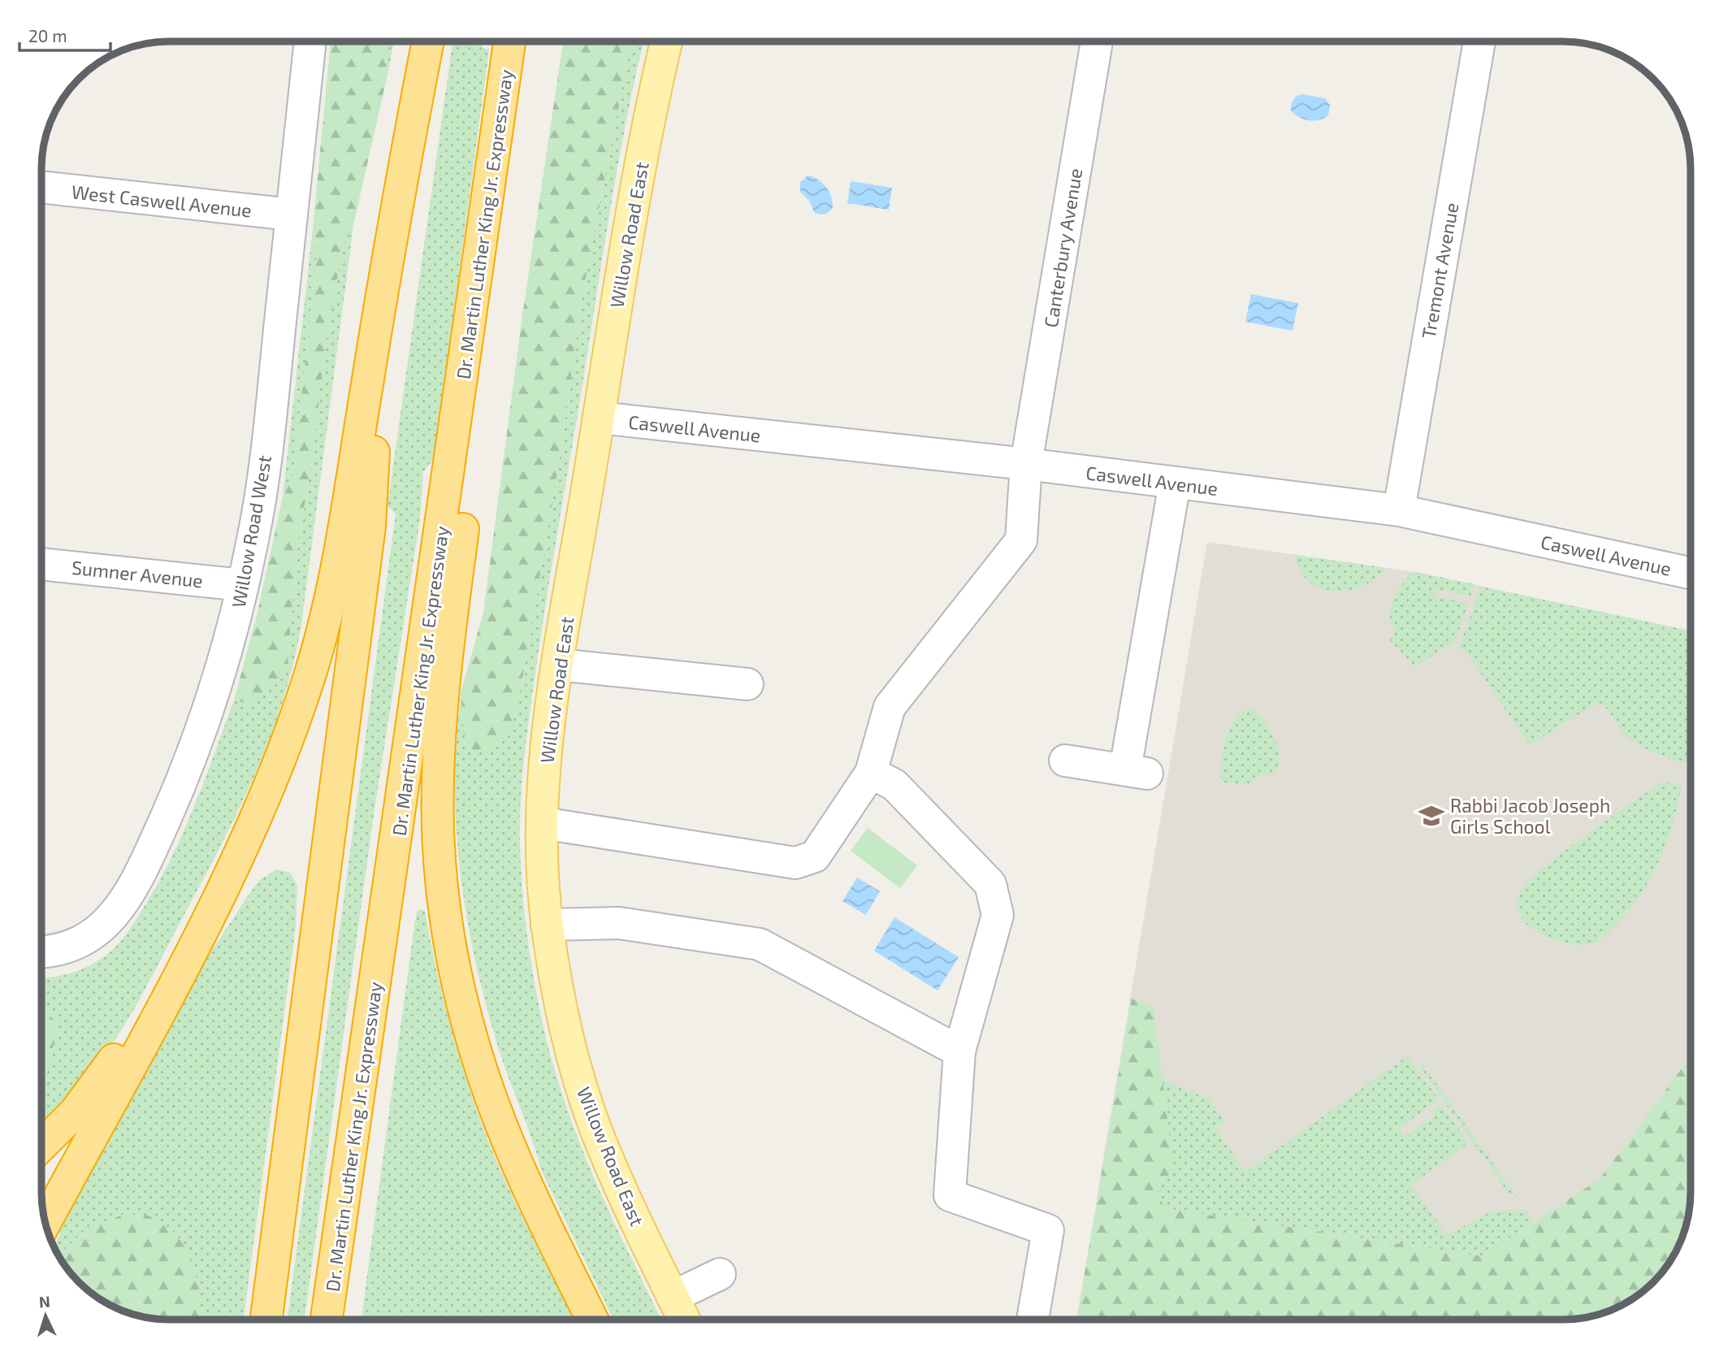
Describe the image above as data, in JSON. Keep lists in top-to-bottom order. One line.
{"streets":{"highway":["Dr. Martin Luther King Jr. Expressway"],"main road":["Willow Road East"],"street":["West Caswell Avenue","Canterbury Avenue","Tremont Avenue","Caswell Avenue","Willow Road West","Sumner Avenue"]},"crossings":[["West Caswell Avenue","Willow Road West"],["Willow Road East","Canterbury Avenue"],["Willow Road East","Caswell Avenue"],["Canterbury Avenue","Caswell Avenue"],["Tremont Avenue","Caswell Avenue"],["Willow Road West","Sumner Avenue"]],"places":{"school or university":["Rabbi Jacob Joseph Girls School"]},"scale_bar":"20 m","north":"top"}
